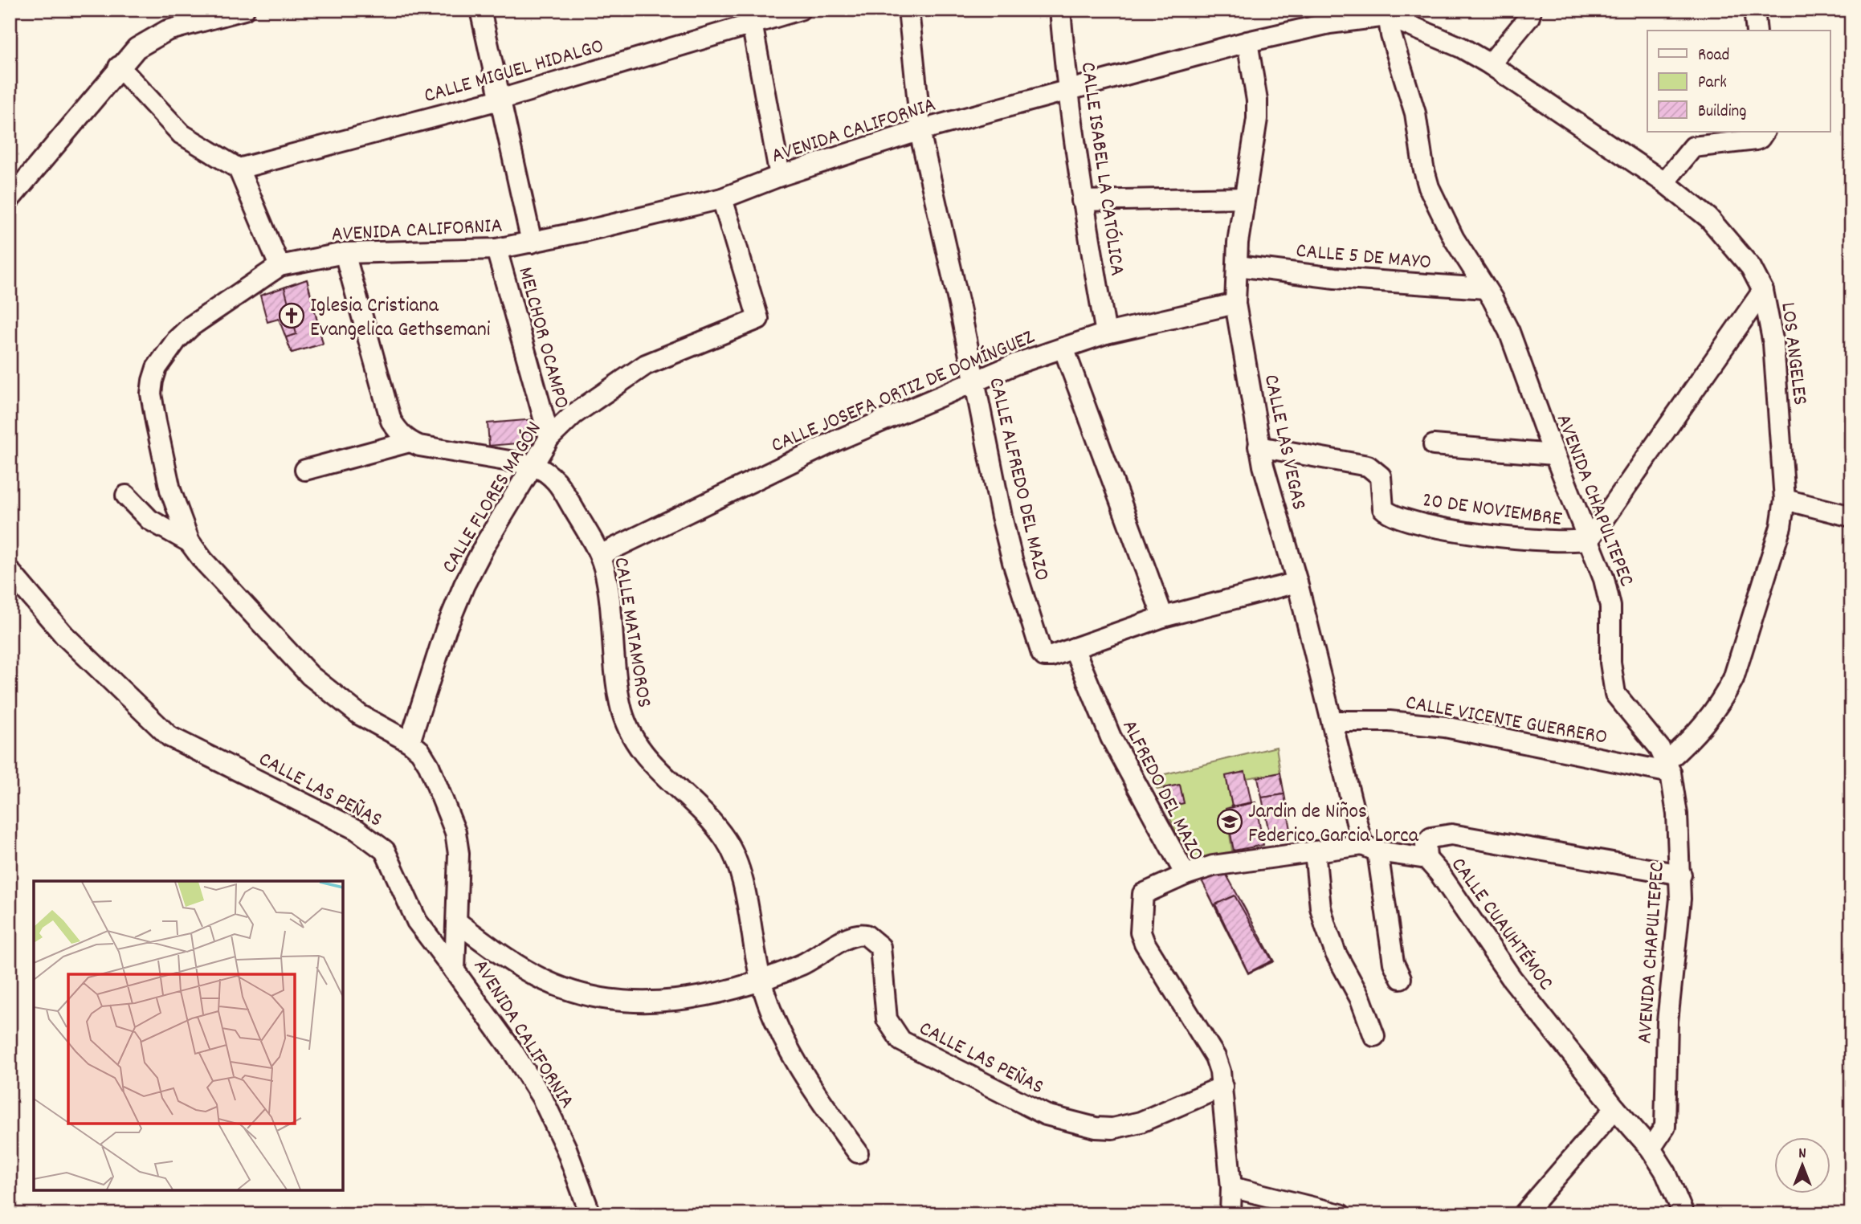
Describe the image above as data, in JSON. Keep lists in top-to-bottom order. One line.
{"streets":{"street":["CALLE MIGUEL HIDALGO","AVENIDA CALIFORNIA","CALLE ISABEL LA CATÓLICA","CALLE 5 DE MAYO","MELCHOR OCAMPO","LOS ANGELES","CALLE JOSEFA ORTIZ DE DOMÍNGUEZ","CALLE LAS VEGAS","CALLE ALFREDO DEL MAZO","CALLE FLORES MAGÓN","AVENIDA CHAPULTEPEC","20 DE NOVIEMBRE","CALLE MATAMOROS","CALLE VICENTE GUERRERO","CALLE LAS PEÑAS","ALFREDO DEL MAZO","CALLE CUAUHTÉMOC"]},"crossings":[["AVENIDA CALIFORNIA","CALLE ISABEL LA CATÓLICA"],["AVENIDA CALIFORNIA","MELCHOR OCAMPO"],["AVENIDA CALIFORNIA","LOS ANGELES"],["AVENIDA CALIFORNIA","CALLE LAS VEGAS"],["AVENIDA CALIFORNIA","CALLE ALFREDO DEL MAZO"],["AVENIDA CALIFORNIA","CALLE FLORES MAGÓN"],["AVENIDA CALIFORNIA","AVENIDA CHAPULTEPEC"],["AVENIDA CALIFORNIA","CALLE LAS PEÑAS"],["CALLE ISABEL LA CATÓLICA","CALLE JOSEFA ORTIZ DE DOMÍNGUEZ"],["CALLE 5 DE MAYO","CALLE LAS VEGAS"],["CALLE 5 DE MAYO","AVENIDA CHAPULTEPEC"],["MELCHOR OCAMPO","CALLE FLORES MAGÓN"],["LOS ANGELES","AVENIDA CHAPULTEPEC"],["LOS ANGELES","20 DE NOVIEMBRE"],["LOS ANGELES","CALLE VICENTE GUERRERO"],["CALLE JOSEFA ORTIZ DE DOMÍNGUEZ","CALLE LAS VEGAS"],["CALLE JOSEFA ORTIZ DE DOMÍNGUEZ","CALLE ALFREDO DEL MAZO"],["CALLE JOSEFA ORTIZ DE DOMÍNGUEZ","CALLE MATAMOROS"],["CALLE LAS VEGAS","20 DE NOVIEMBRE"],["CALLE LAS VEGAS","CALLE VICENTE GUERRERO"],["CALLE LAS VEGAS","CALLE CUAUHTÉMOC"],["CALLE ALFREDO DEL MAZO","ALFREDO DEL MAZO"],["CALLE FLORES MAGÓN","CALLE MATAMOROS"],["AVENIDA CHAPULTEPEC","20 DE NOVIEMBRE"],["AVENIDA CHAPULTEPEC","CALLE VICENTE GUERRERO"],["AVENIDA CHAPULTEPEC","CALLE CUAUHTÉMOC"],["CALLE MATAMOROS","CALLE LAS PEÑAS"],["CALLE LAS PEÑAS","ALFREDO DEL MAZO"],["ALFREDO DEL MAZO","CALLE CUAUHTÉMOC"]],"places":{"church":["Iglesia Cristiana Evangelica Gethsemani"],"school or university":["Jardin de Niños Federico Garcia Lorca"]},"legend":["Road","Park","Building"],"north":"top"}
